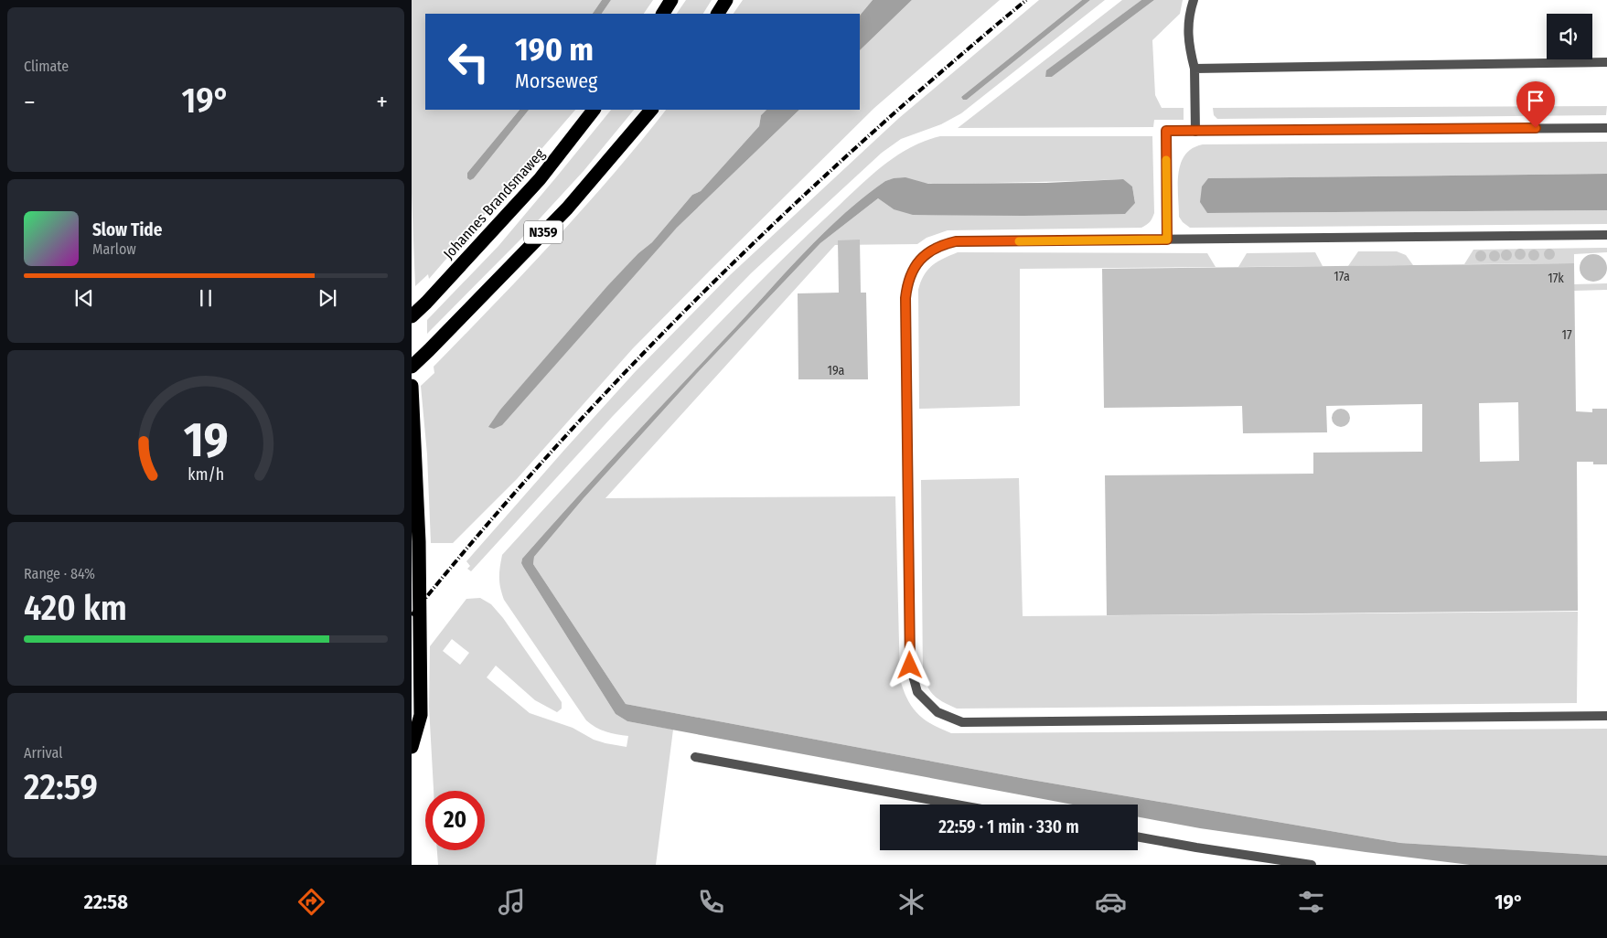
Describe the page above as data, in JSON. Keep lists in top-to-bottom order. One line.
{"streets":{"highway":["Johannes Brandsmaweg","N359"]},"house_numbers":["17a","17k","17","19a"],"page":{"tile":["Climate",["Range · 84%","420 km"],["Arrival","22:59"]],"turn":["190 m","Morseweg"],"heat":["−","19°","+"],"song":["Slow Tide","Marlow"],"limit":"20","trip":"22:59 · 1 min · 330 m","tabs":["22:58","19°"],"gauge":["19","km/h"]}}
